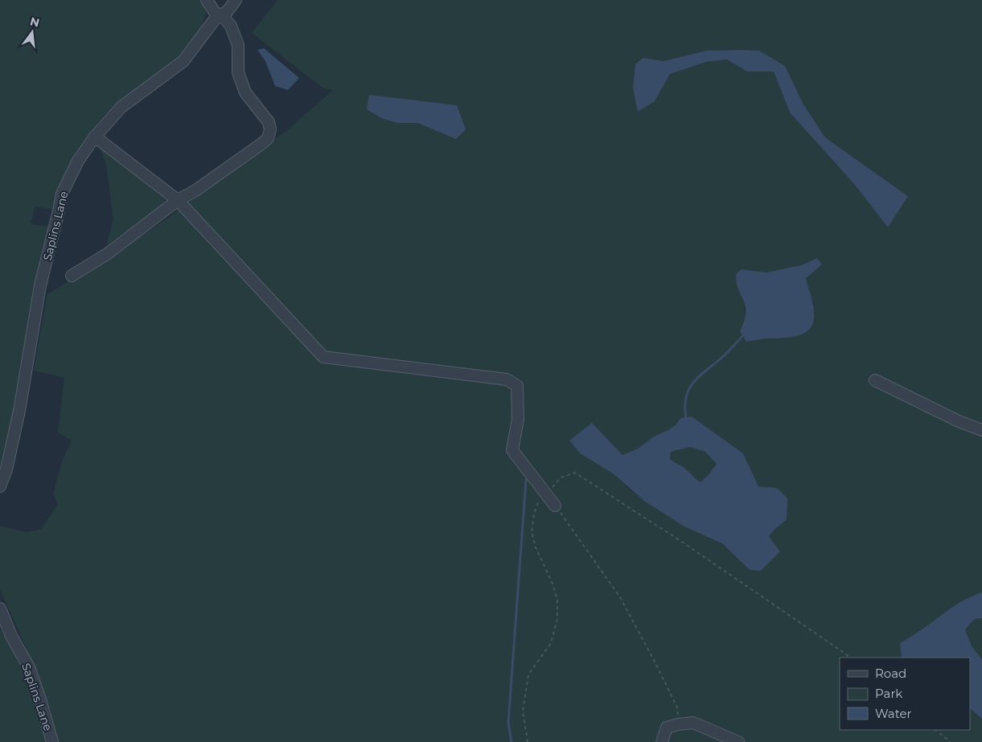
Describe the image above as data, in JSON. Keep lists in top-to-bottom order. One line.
{"streets":{"lane":["Saplins Lane"]},"legend":["Road","Park","Water"],"north":"top"}
